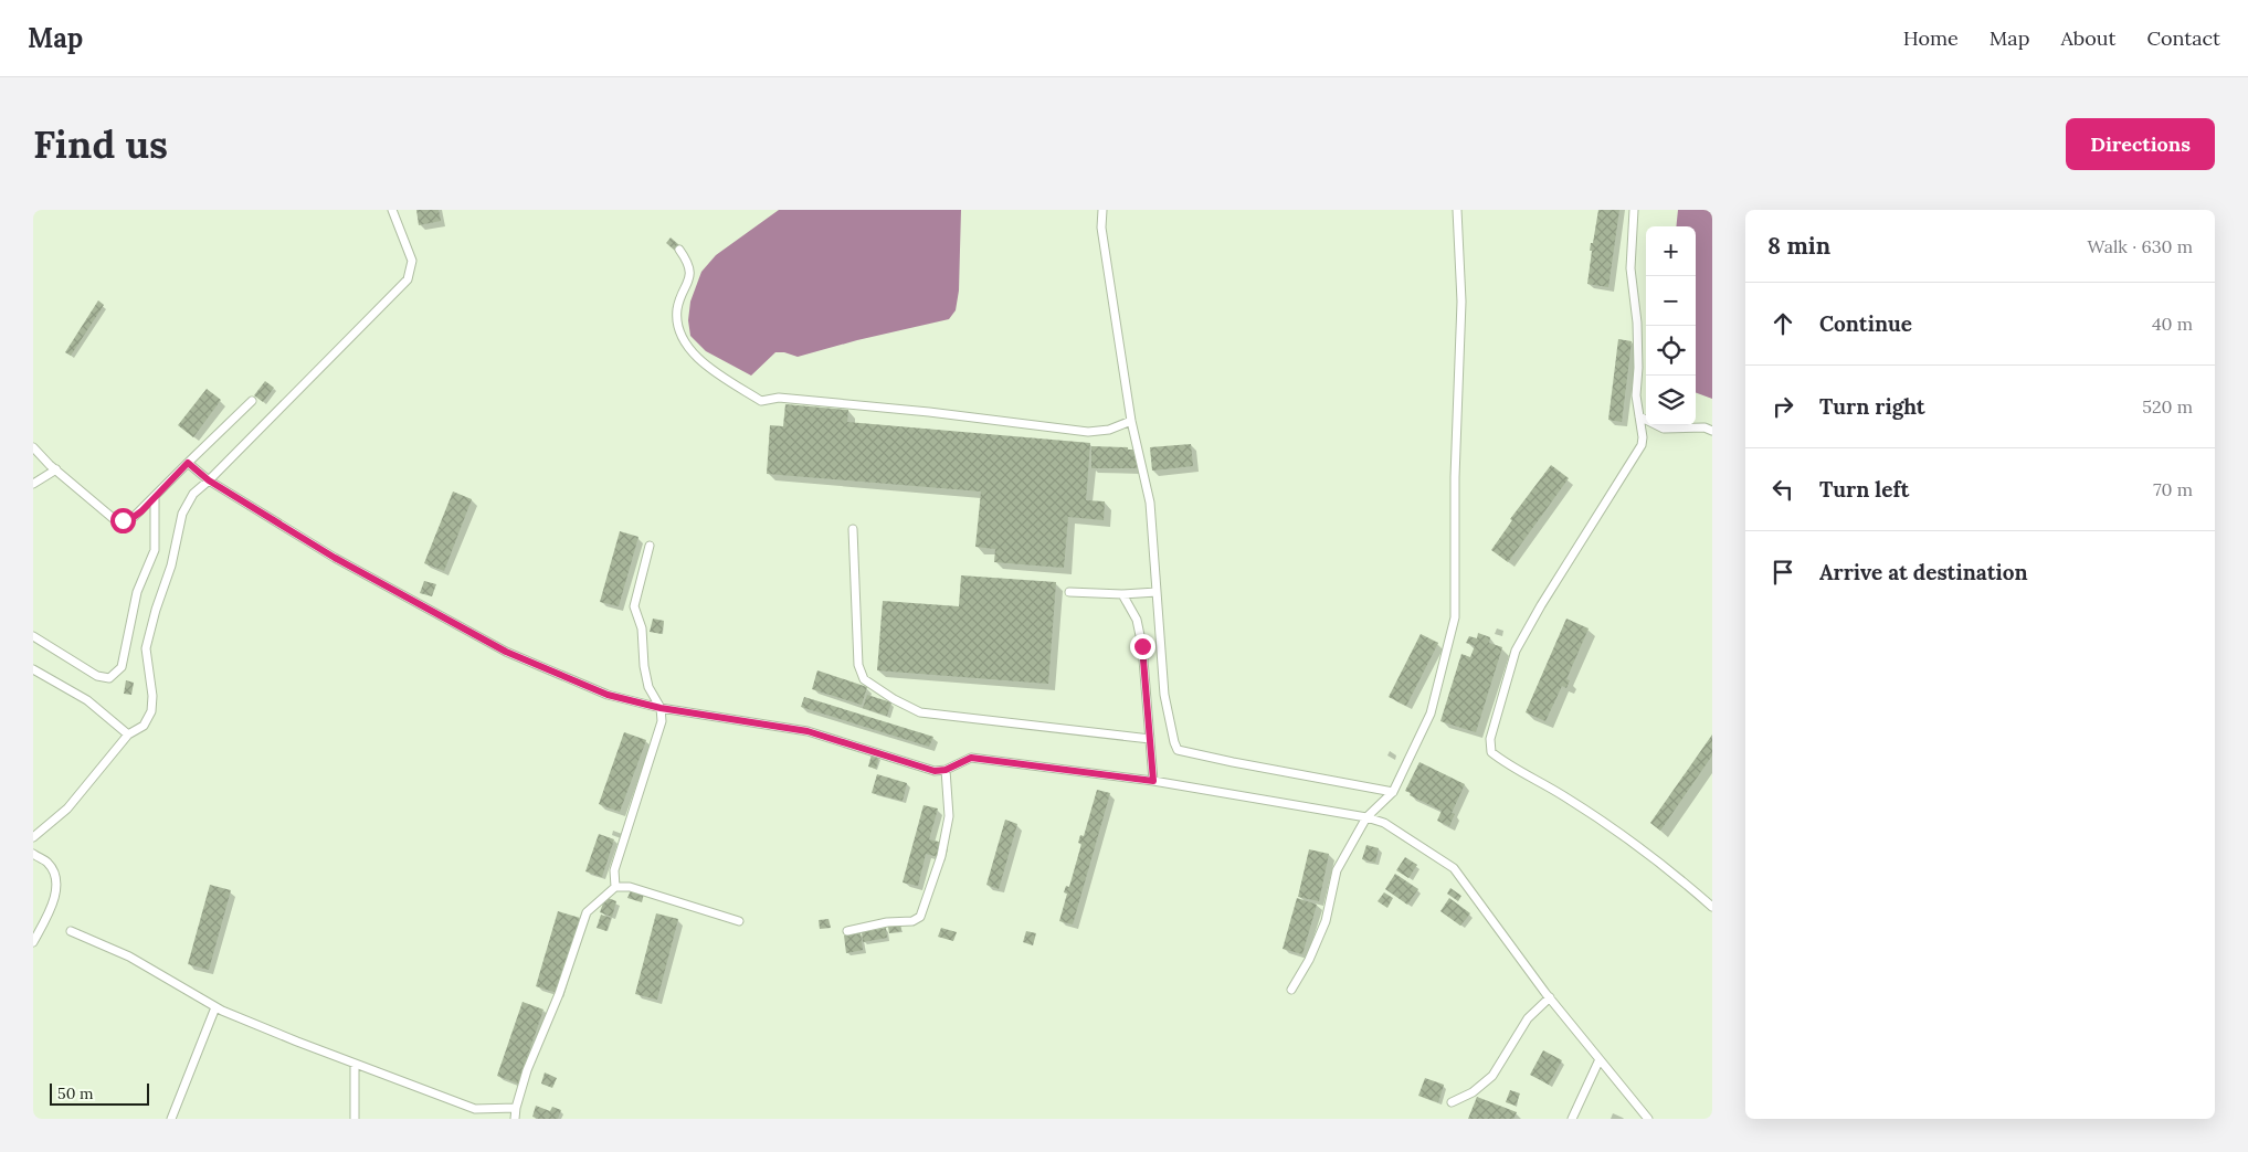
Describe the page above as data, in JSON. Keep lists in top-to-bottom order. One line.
{"scale_bar":"50 m","page":{"header":"Map","nav":["Home","Map","About","Contact"],"buttons":"Directions","title":"Find us","heading":["8 min","Walk · 630 m"],"map_buttons":["+","−"],"list":[["Continue","40 m"],["Turn right","520 m"],["Turn left","70 m"],"Arrive at destination"],"scale":"50 m"}}
